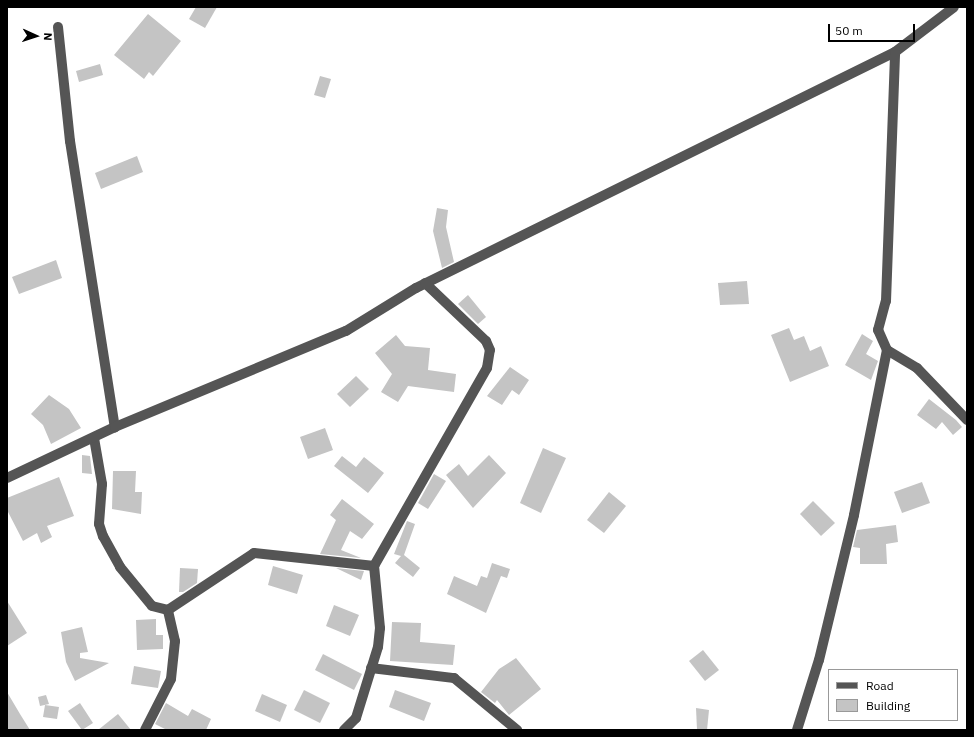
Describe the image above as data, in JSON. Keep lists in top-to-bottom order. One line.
{"legend":["Road","Building"],"scale_bar":"50 m","north":"right"}
